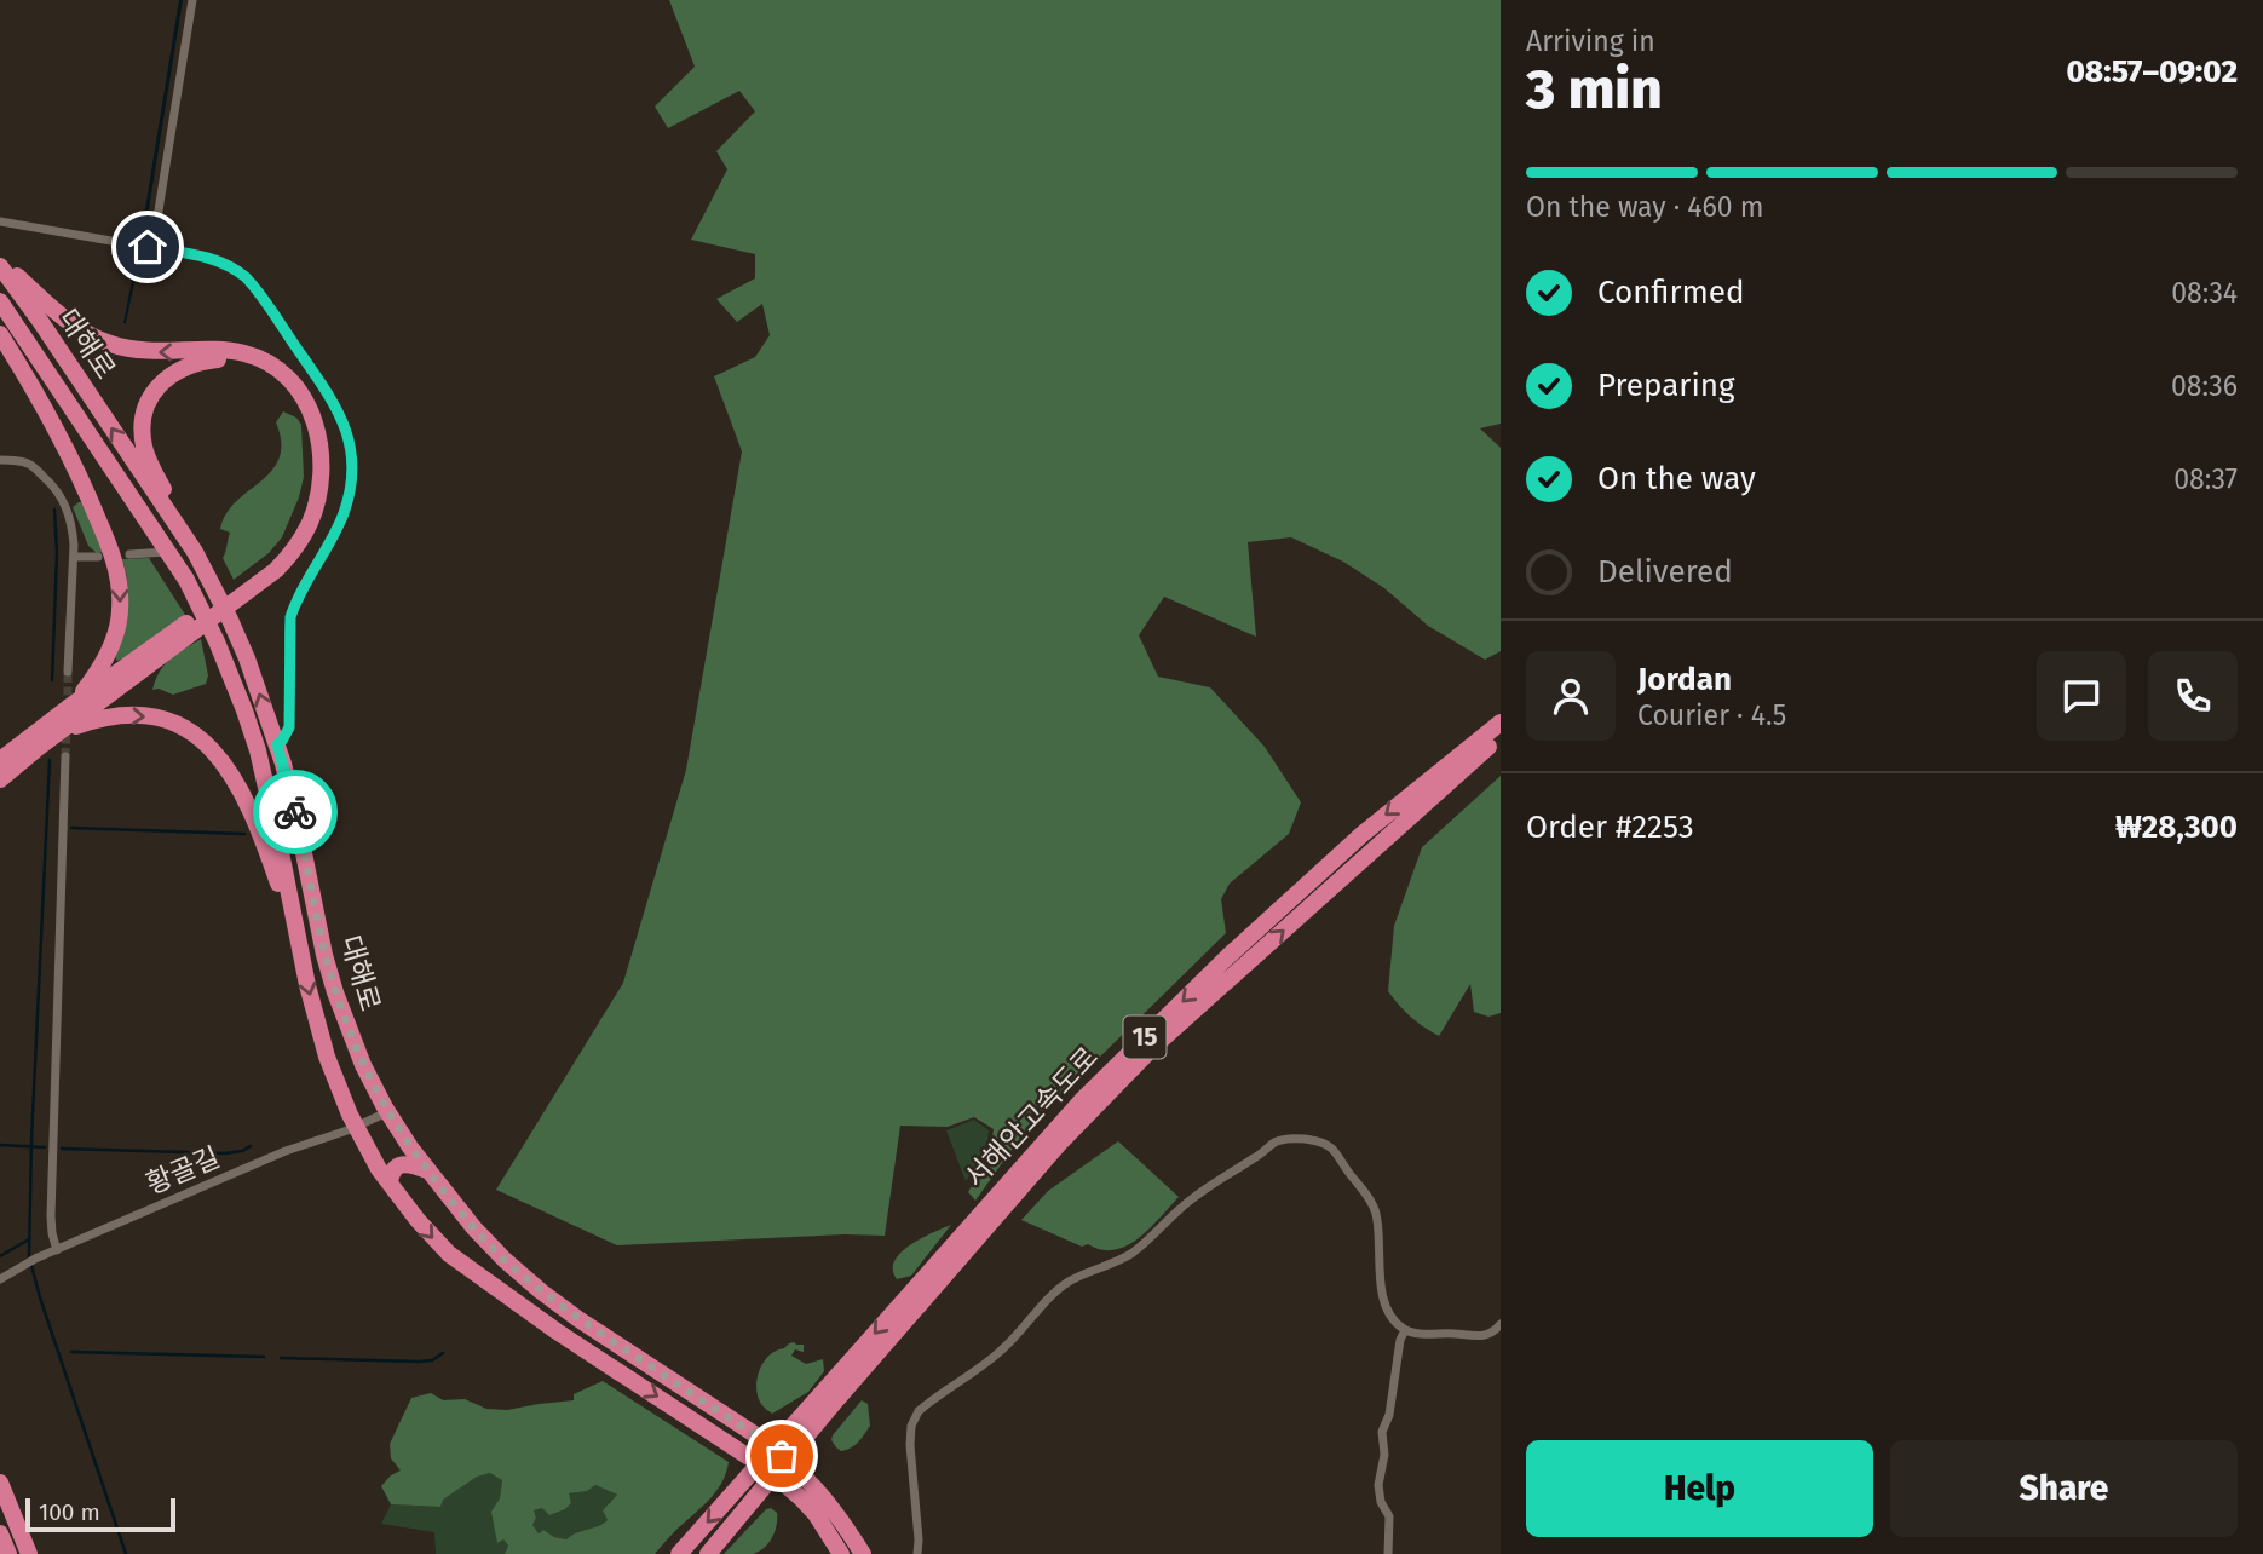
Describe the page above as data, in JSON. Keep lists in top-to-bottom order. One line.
{"streets":{"highway":["대해로","15","서해안고속도로"],"street":["황골길"]},"crossings":[["대해로","황골길"]],"scale_bar":"100 m","page":{"heading":["3 min","Arriving in","08:57–09:02"],"panel":["Jordan","Courier · 4.5","Order #2253","₩28,300"],"bar":"On the way · 460 m","list":[["Confirmed","08:34"],["Preparing","08:36"],["On the way","08:37"],"Delivered"],"buttons":["Help","Share"],"scale":"100 m"}}
